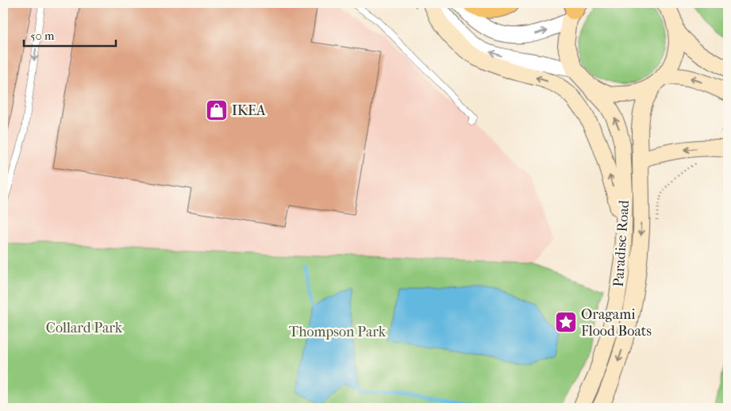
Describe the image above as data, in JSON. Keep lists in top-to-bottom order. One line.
{"streets":{"main road":["Paradise Road"]},"parks":["Collard Park","Thompson Park"],"places":{"shop":["IKEA"],"place":["Oragami Flood Boats"]},"scale_bar":"50 m"}
